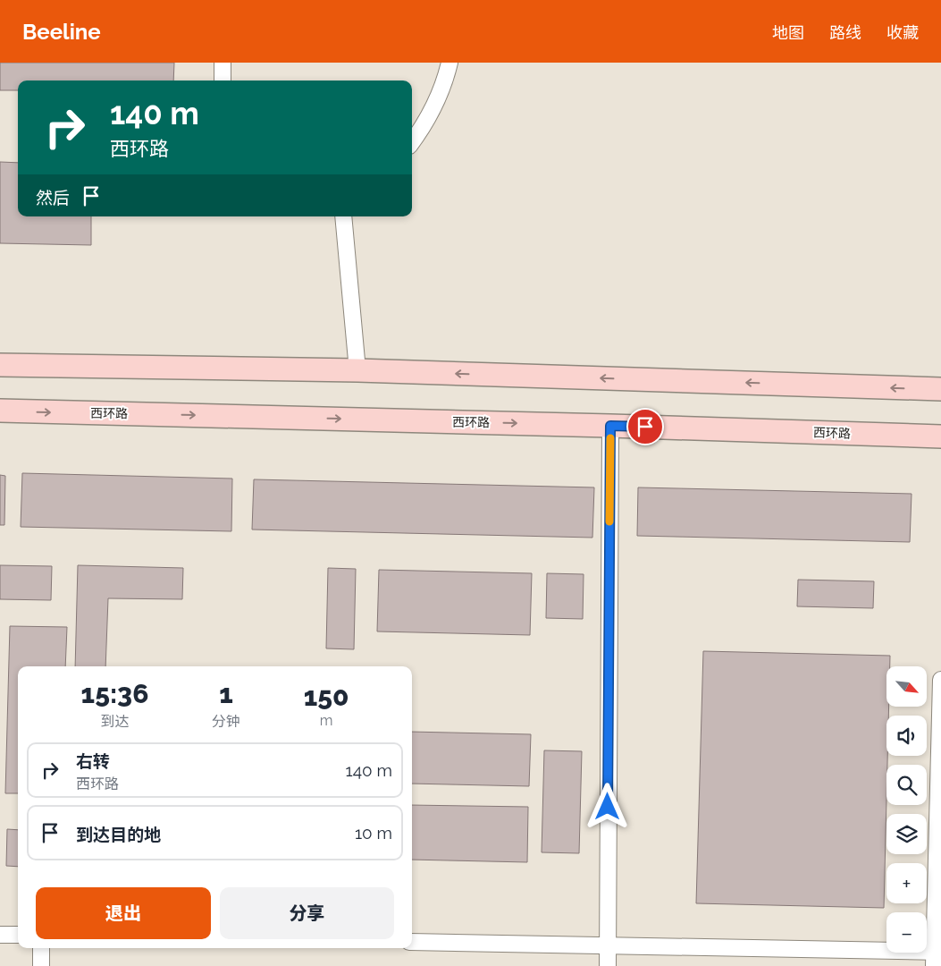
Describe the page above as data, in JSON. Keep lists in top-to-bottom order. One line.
{"streets":{"main road":["西环路"]},"north":"bottom right","page":{"header":"Beeline","nav":["地图","路线","收藏"],"turn":["140 m","西环路"],"then":"然后","map_buttons":["+","−"],"eta":["15:36","到达","1","分钟","150","m"],"list":[{"name":"右转","note":"西环路","value":"140 m"},{"name":"到达目的地","value":"10 m"}],"buttons":["退出","分享"]}}
